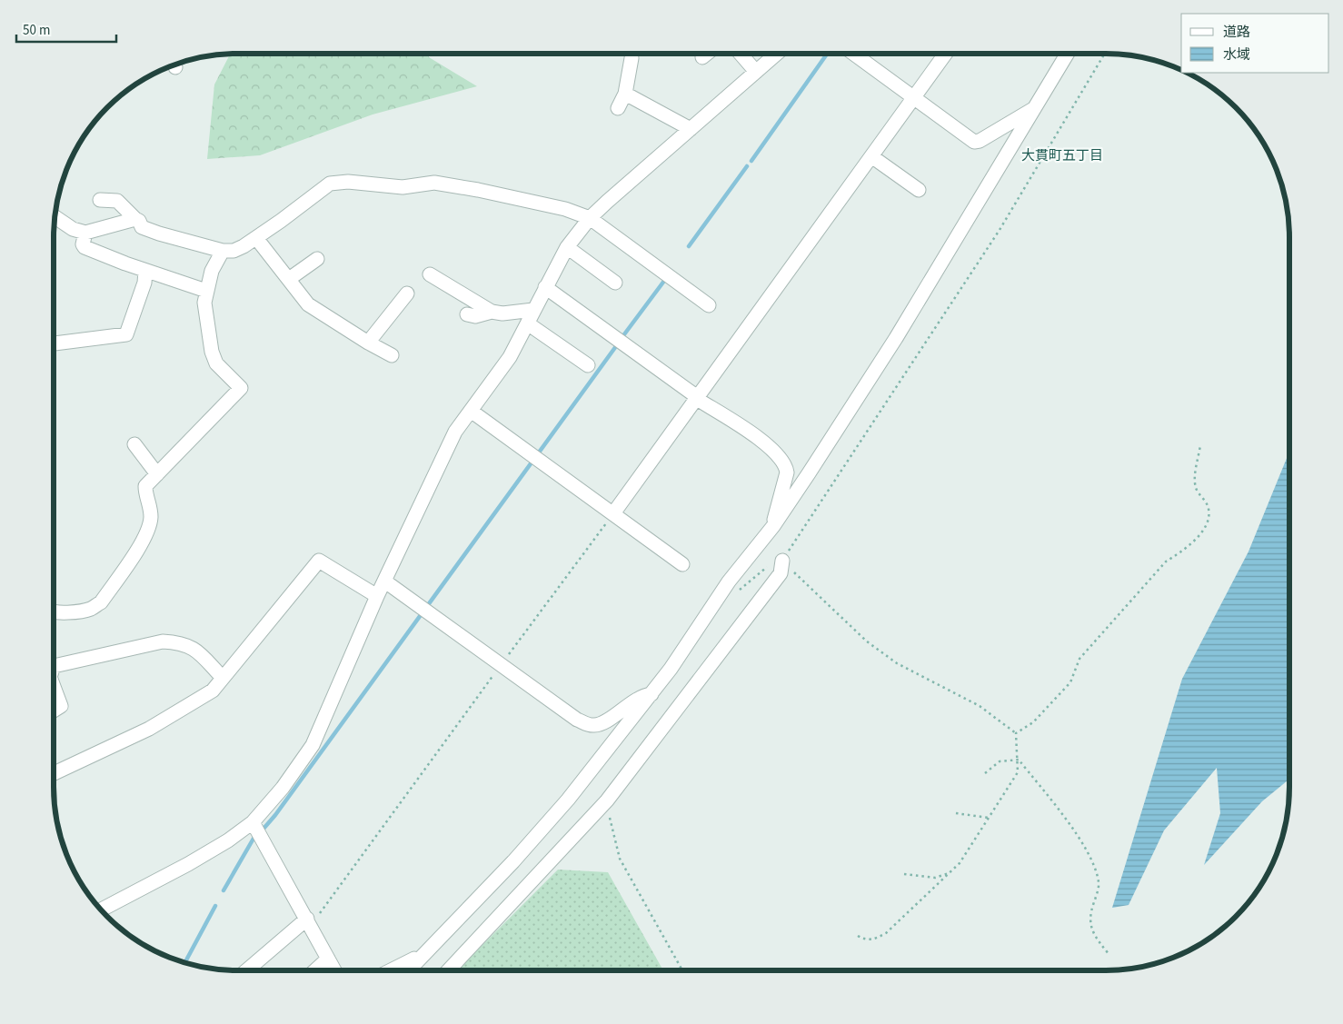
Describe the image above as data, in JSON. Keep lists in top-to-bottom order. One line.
{"districts":["大貫町五丁目"],"legend":["道路","水域"],"scale_bar":"50 m"}
